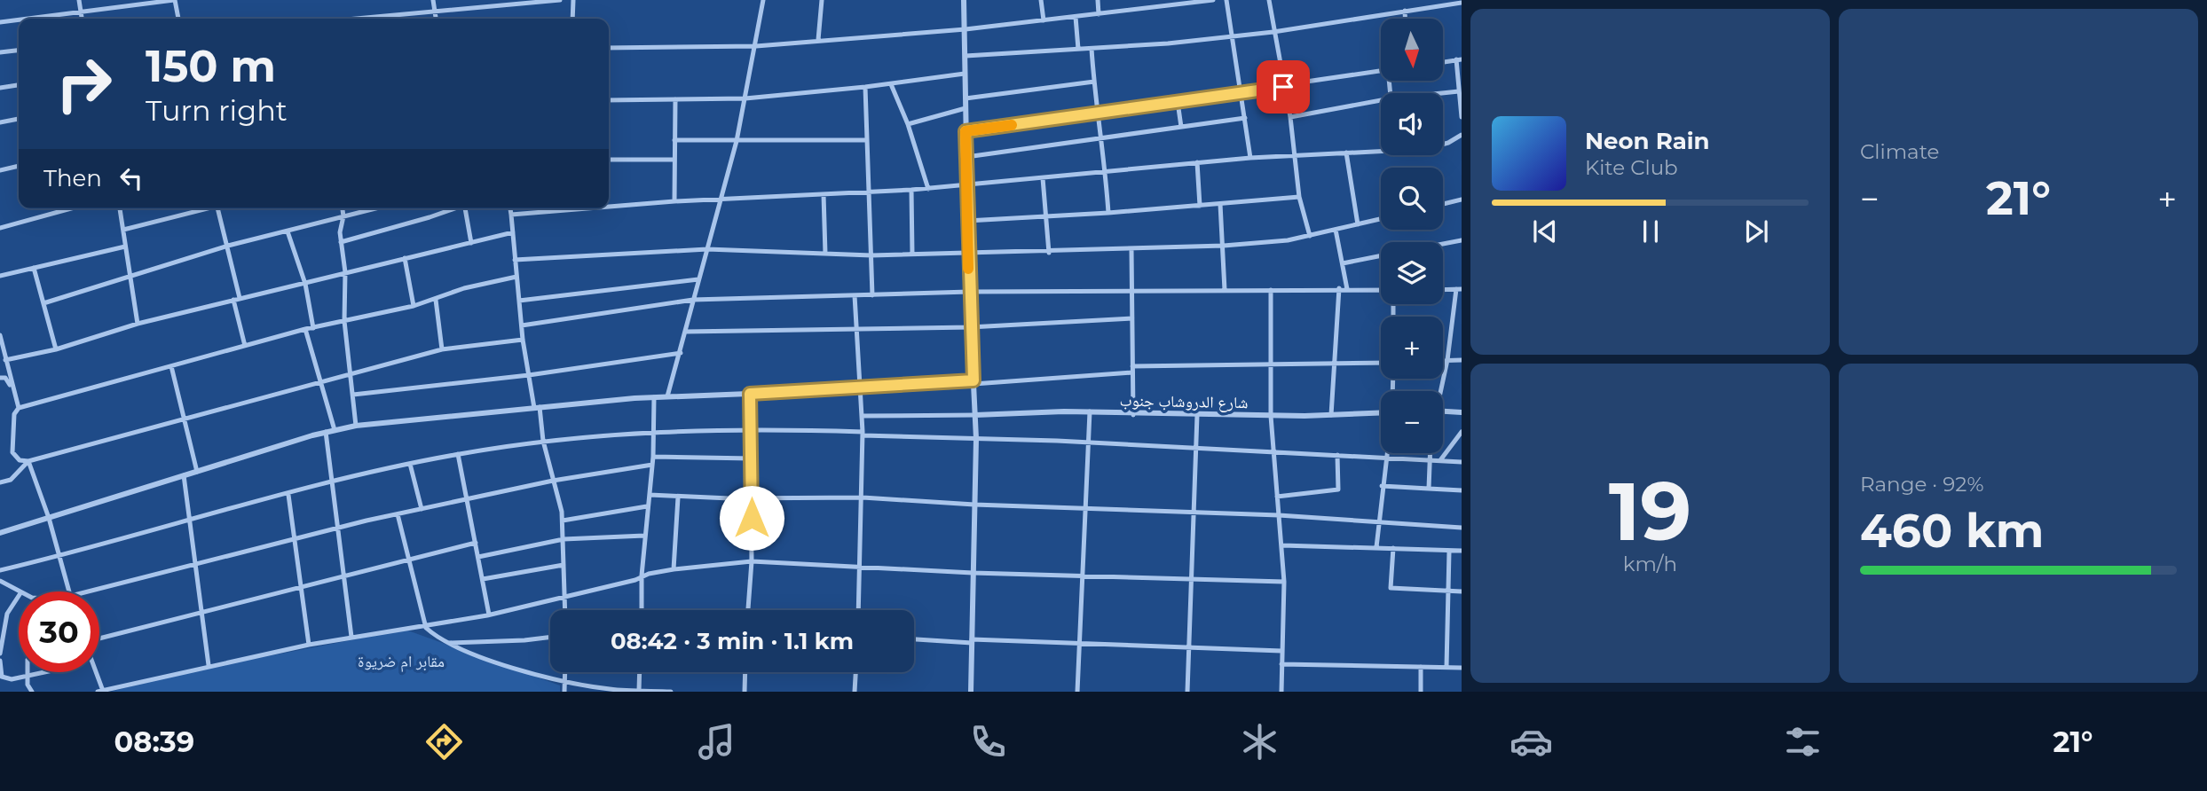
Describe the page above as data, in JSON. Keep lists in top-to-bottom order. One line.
{"streets":{"street":["شارع الدروشاب جنوب"]},"parks":["مقابر ام ضريوة"],"north":"bottom","page":{"tile":["Climate",["19","km/h"],["Range · 92%","460 km"]],"map_buttons":["+","−"],"turn":["150 m","Turn right"],"song":["Neon Rain","Kite Club"],"then":"Then","heat":["−","21°","+"],"limit":"30","trip":"08:42 · 3 min · 1.1 km","tabs":["08:39","21°"]}}
